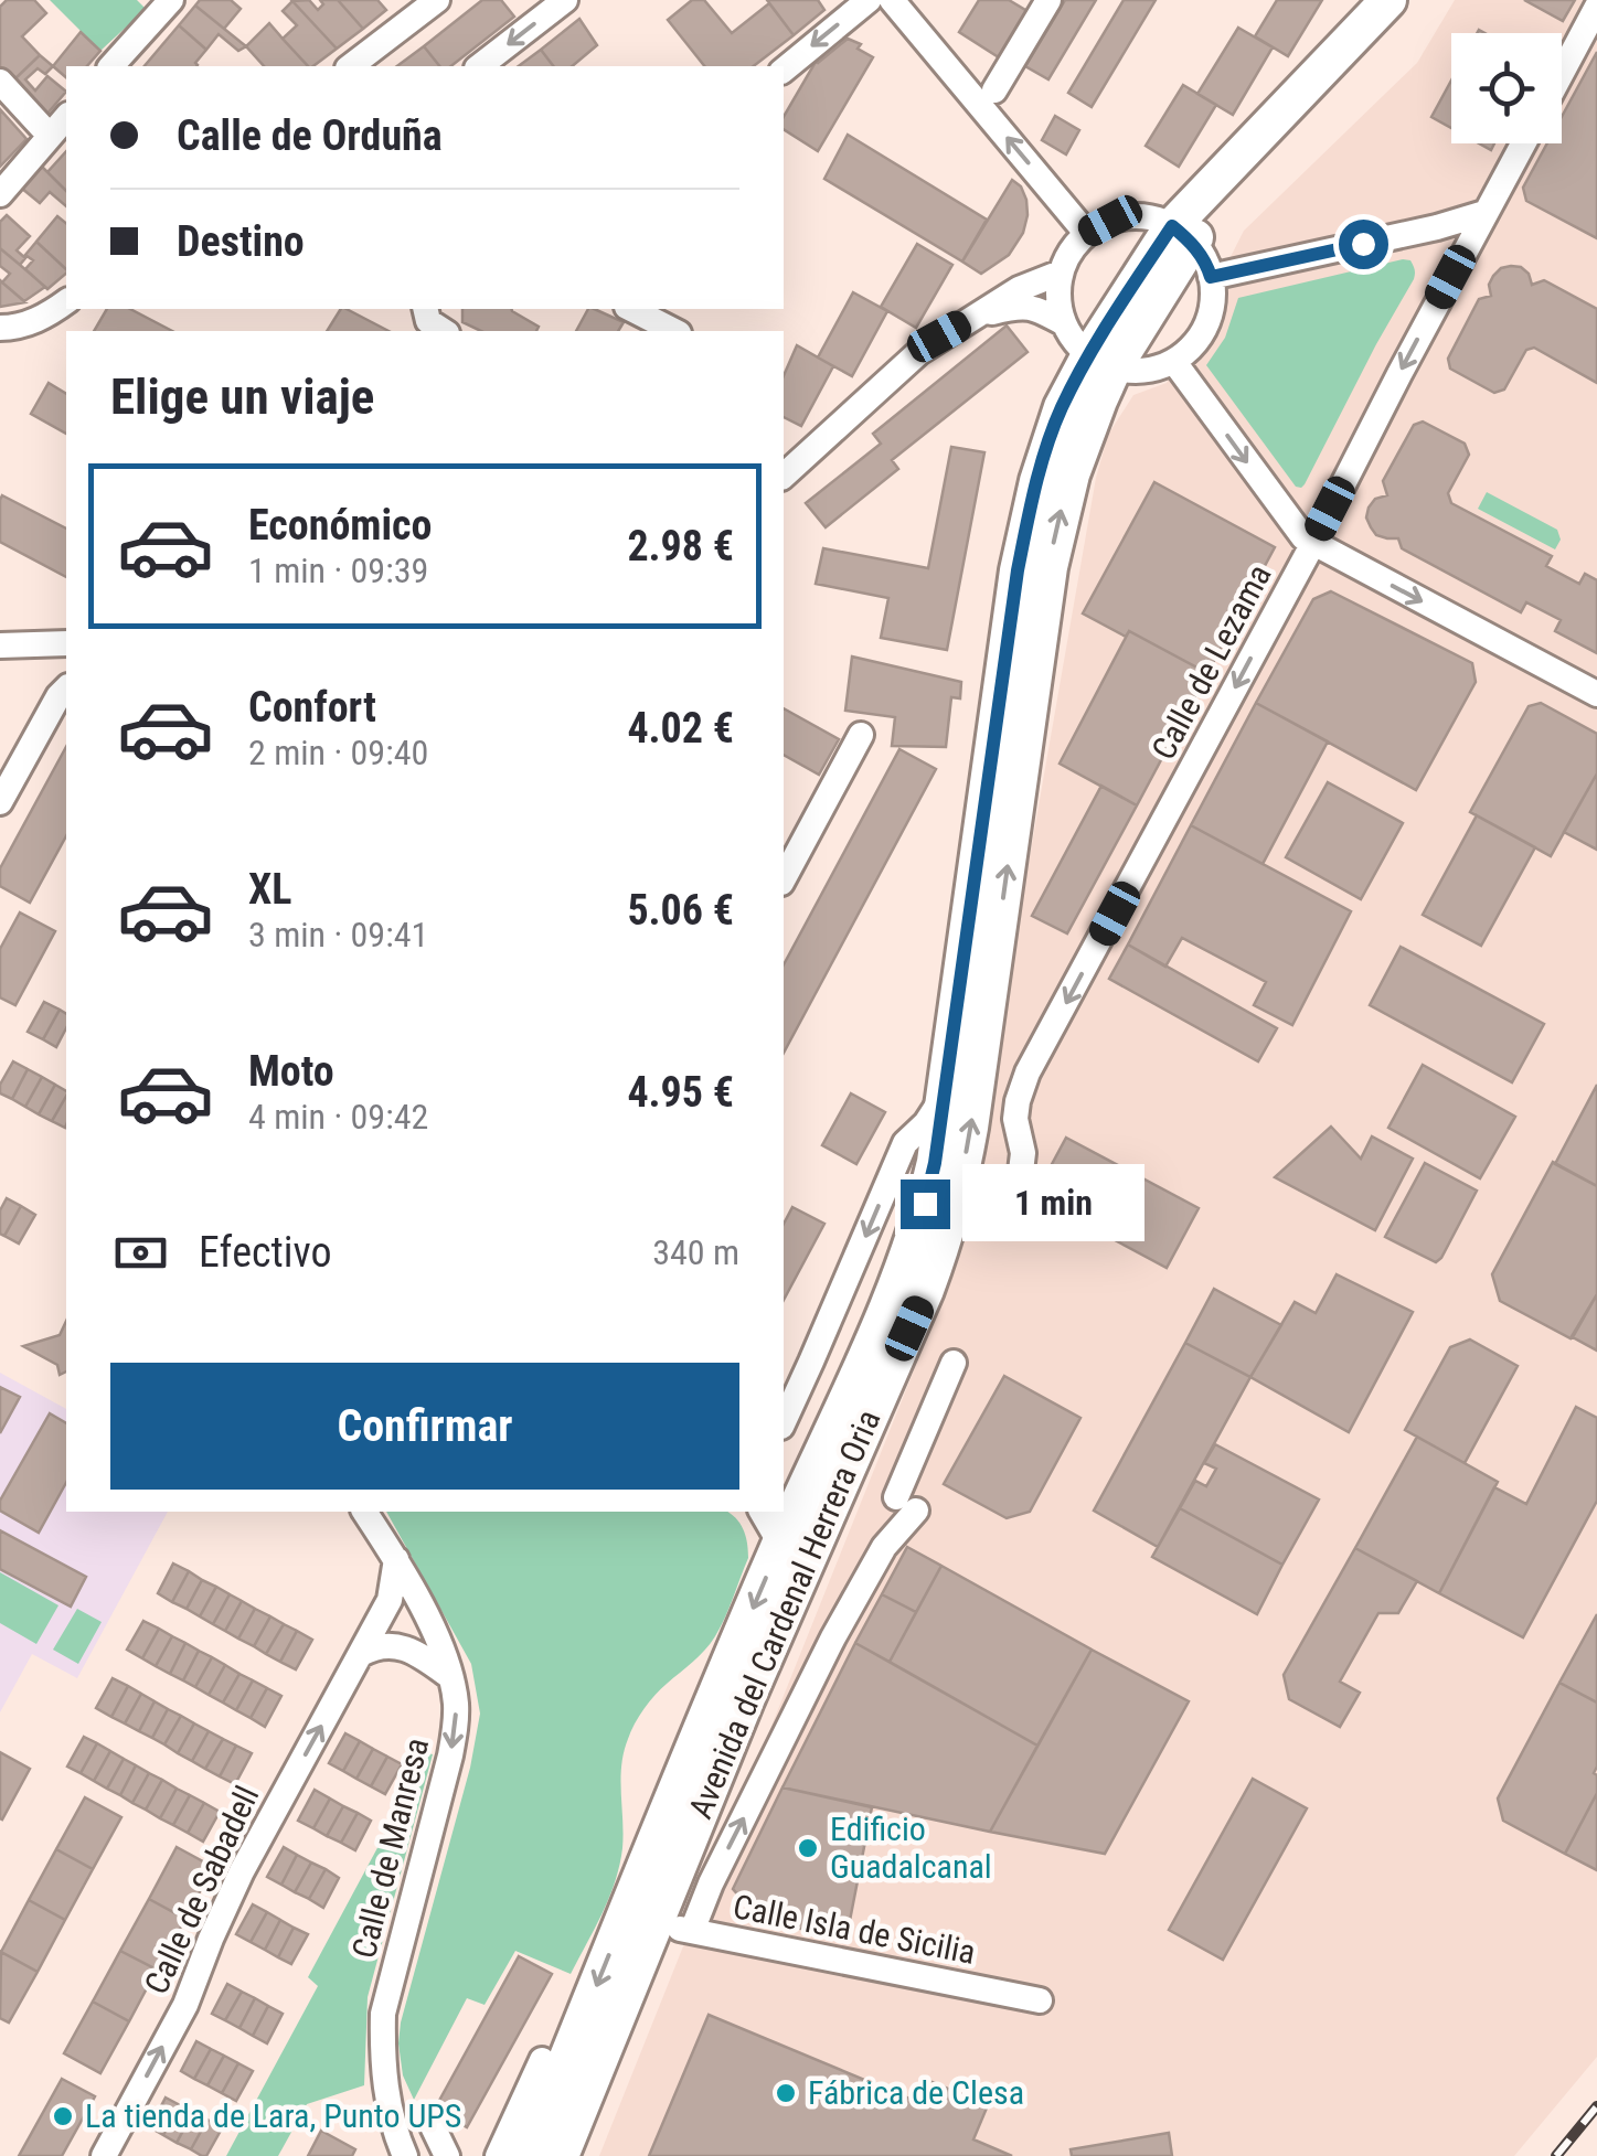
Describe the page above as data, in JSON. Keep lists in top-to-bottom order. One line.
{"streets":{"main road":["Avenida del Cardenal Herrera Oria"],"street":["Calle de Lezama","Calle de Manresa","Calle de Sabadell","Calle Isla de Sicilia"]},"crossings":[["Avenida del Cardenal Herrera Oria","Calle Isla de Sicilia"],["Calle de Manresa","Calle de Sabadell"]],"one_way":["Calle de Lezama","Calle de Manresa","Calle de Sabadell"],"places":["Edificio Guadalcanal","Fábrica de Clesa","La tienda de Lara, Punto UPS"],"page":{"banner":["Calle de Orduña","Destino"],"heading":"Elige un viaje","list":[{"name":"Económico","note":"1 min · 09:39","value":"2.98 €"},{"name":"Confort","note":"2 min · 09:40","value":"4.02 €"},{"name":"XL","note":"3 min · 09:41","value":"5.06 €"},{"name":"Moto","note":"4 min · 09:42","value":"4.95 €"}],"bubble":"1 min","pay":["Efectivo","340 m"],"buttons":"Confirmar"}}
